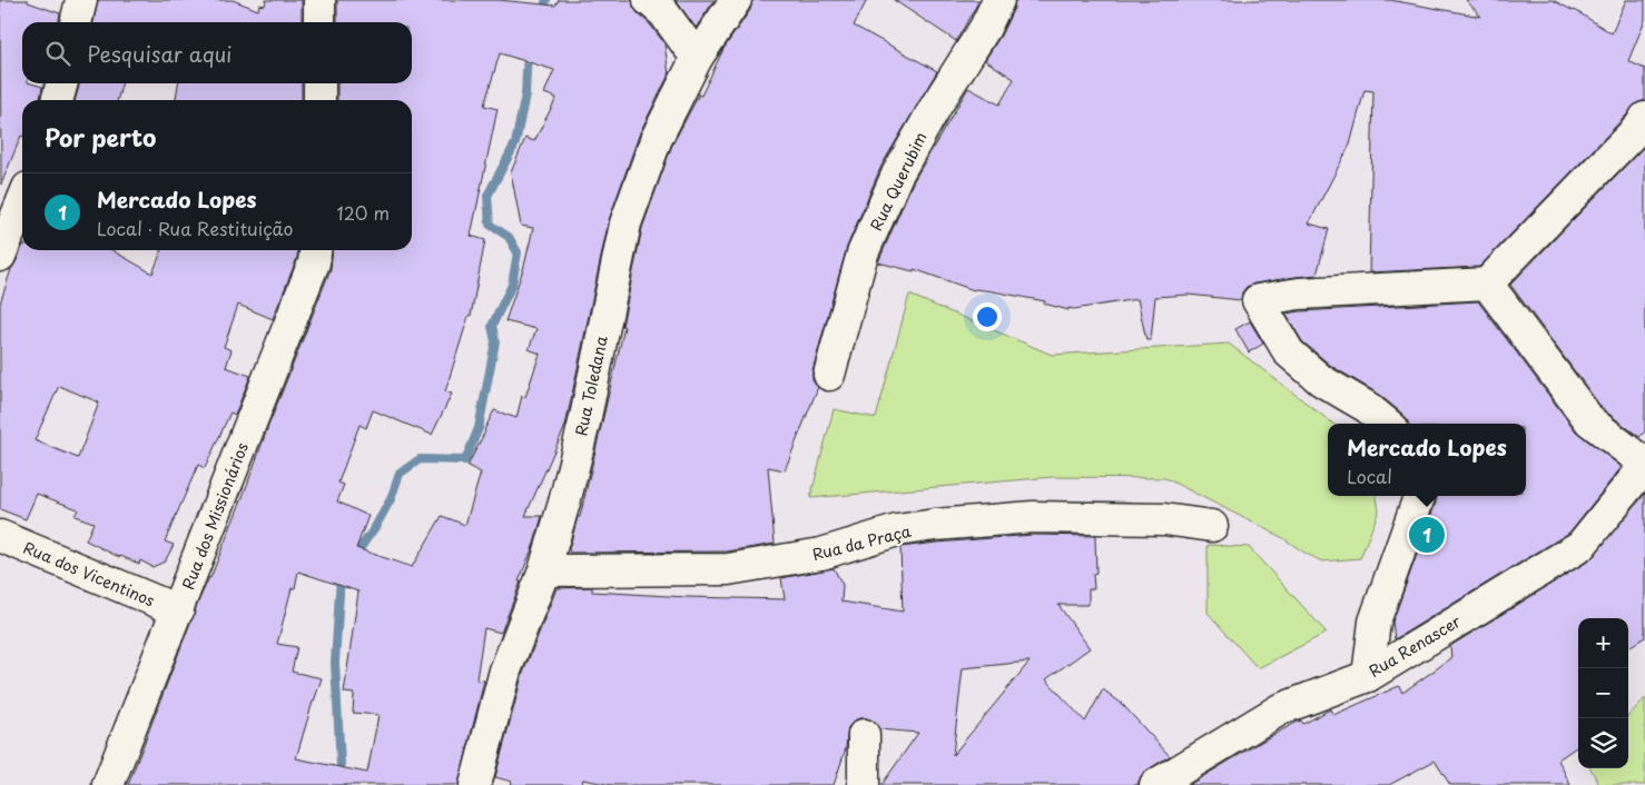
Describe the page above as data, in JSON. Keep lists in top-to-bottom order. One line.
{"streets":{"street":["Rua Querubim","Rua Toledana","Rua dos Missionários","Rua da Praça","Rua dos Vicentinos","Rua Renascer"]},"crossings":[["Rua Toledana","Rua da Praça"],["Rua dos Missionários","Rua dos Vicentinos"]],"page":{"search":"Pesquisar aqui","heading":"Por perto","list":[{"mark":"1","name":"Mercado Lopes","note":"Local · Rua Restituição","value":"120 m"}],"popup":["Mercado Lopes","Local"],"pins":"1","map_buttons":["+","−"]}}
